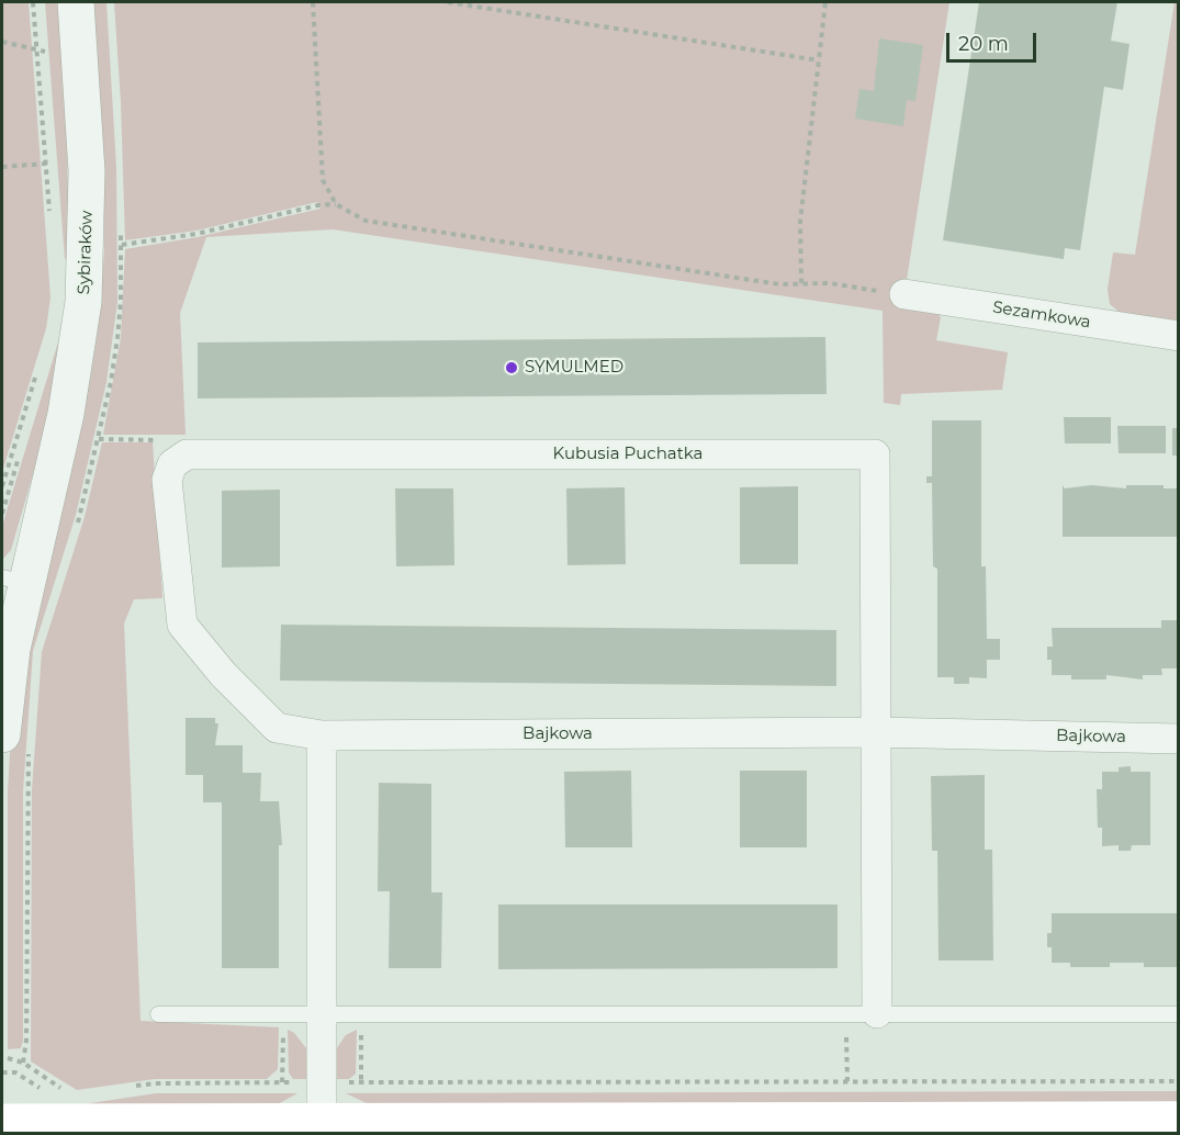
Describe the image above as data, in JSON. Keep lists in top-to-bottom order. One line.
{"streets":{"street":["Sybiraków","Sezamkowa","Kubusia Puchatka","Bajkowa"]},"crossings":[["Kubusia Puchatka","Bajkowa"]],"places":["SYMULMED"],"scale_bar":"20 m"}
